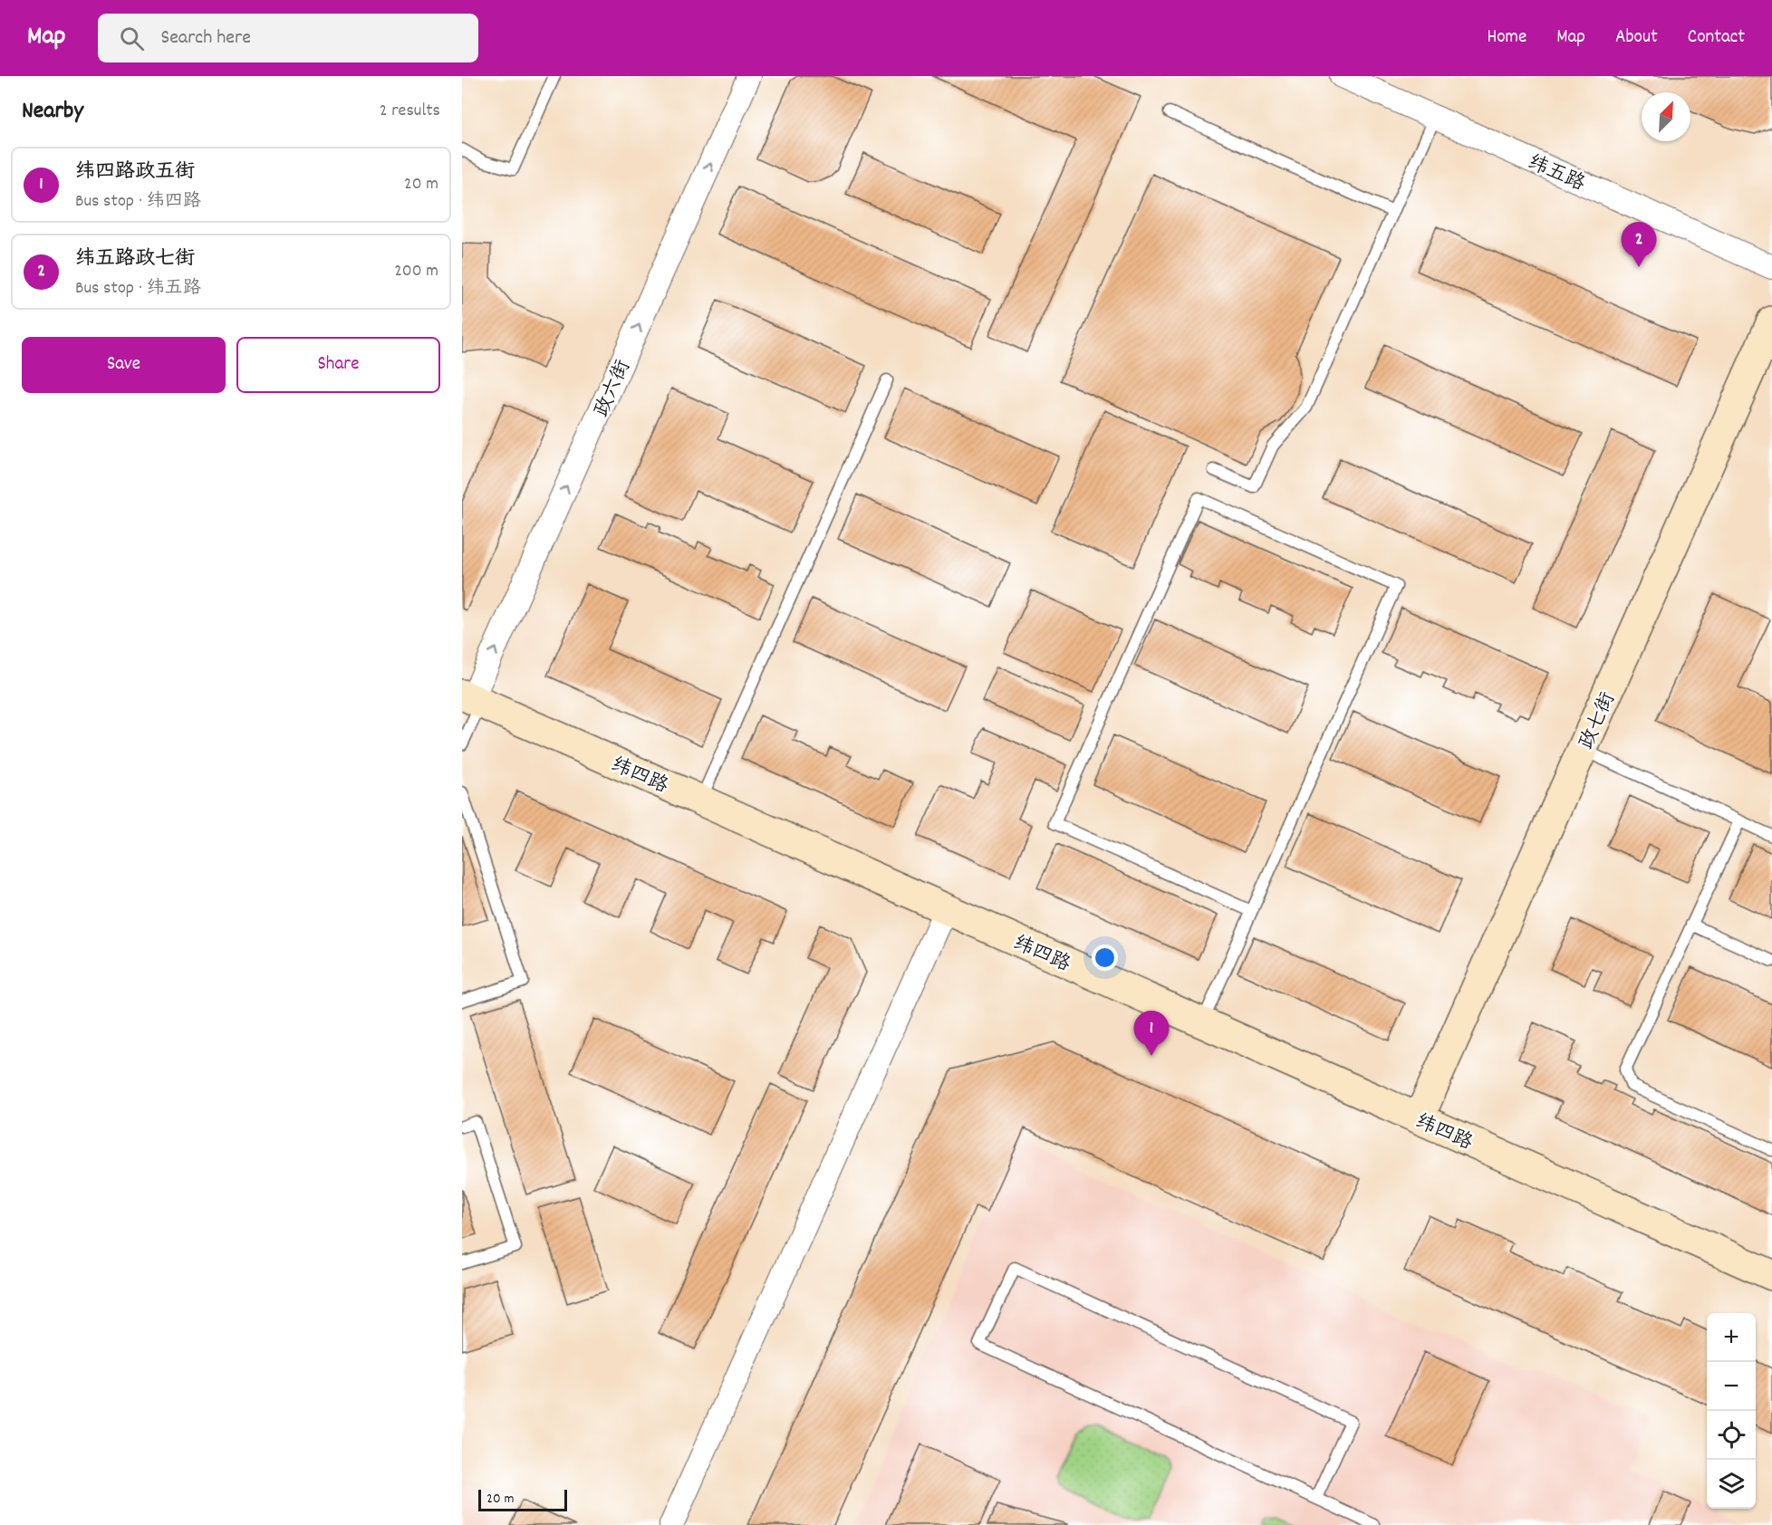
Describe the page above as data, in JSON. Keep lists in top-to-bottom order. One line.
{"streets":{"street":["纬五路","政六街","政七街","纬四路"]},"crossings":[["政六街","纬四路"],["政七街","纬四路"]],"one_way":["政六街"],"scale_bar":"20 m","north":"top right","page":{"header":"Map","search":"Search here","nav":["Home","Map","About","Contact"],"heading":["Nearby","2 results"],"list":[{"mark":"1","name":"纬四路政五街","note":"Bus stop · 纬四路","value":"20 m"},{"mark":"2","name":"纬五路政七街","note":"Bus stop · 纬五路","value":"200 m"}],"pins":["2","1"],"buttons":["Save","Share"],"map_buttons":["+","−"],"scale":"20 m"}}
